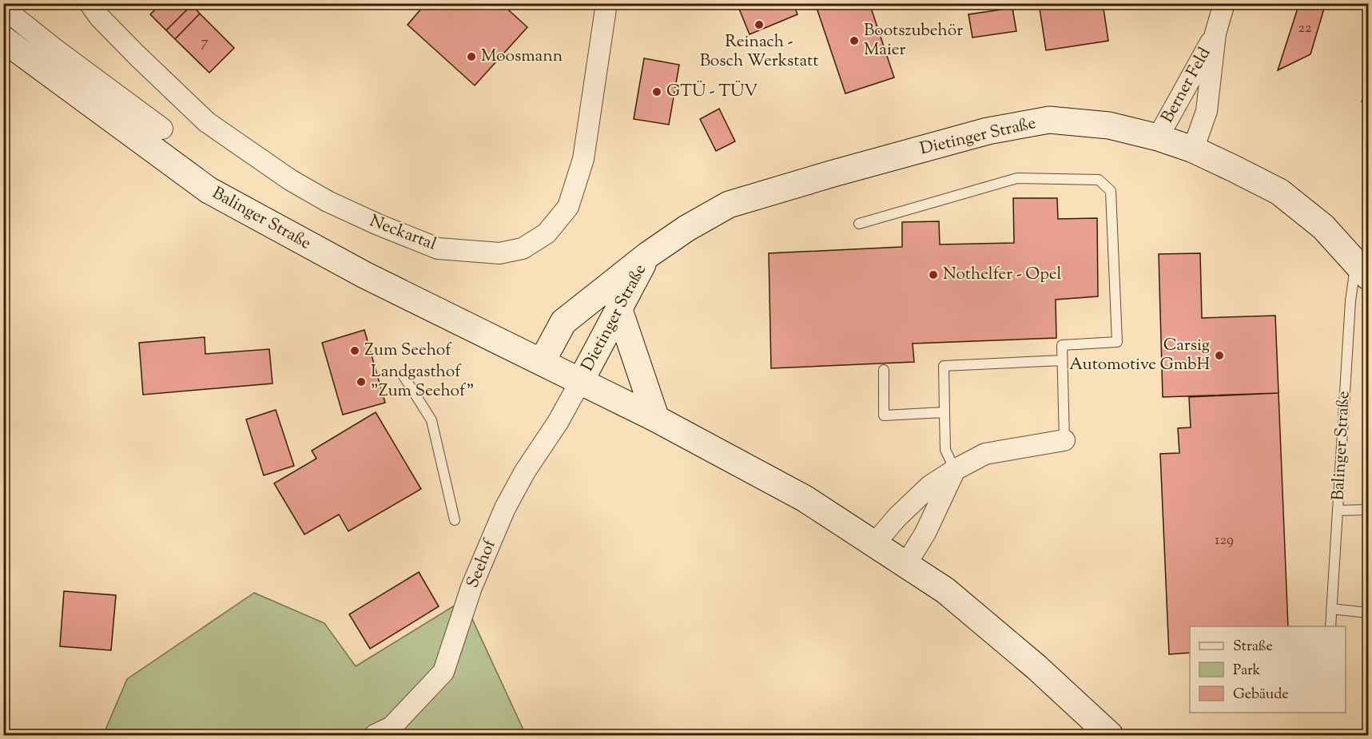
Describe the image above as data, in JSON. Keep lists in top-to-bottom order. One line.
{"streets":{"main road":["Dietinger Straße","Balinger Straße"],"street":["Berner Feld","Neckartal","Seehof"]},"crossings":[["Berner Feld","Dietinger Straße"],["Dietinger Straße","Balinger Straße"],["Dietinger Straße","Seehof"],["Balinger Straße","Seehof"]],"places":["Reinach - Bosch Werkstatt","Bootszubehör Maier","Moosmann","GTÜ - TÜV","Nothelfer - Opel","Zum Seehof","Carsig Automotive GmbH","Landgasthof \"Zum Seehof\""],"house_numbers":["22","7","129"],"legend":["Straße","Park","Gebäude"]}
